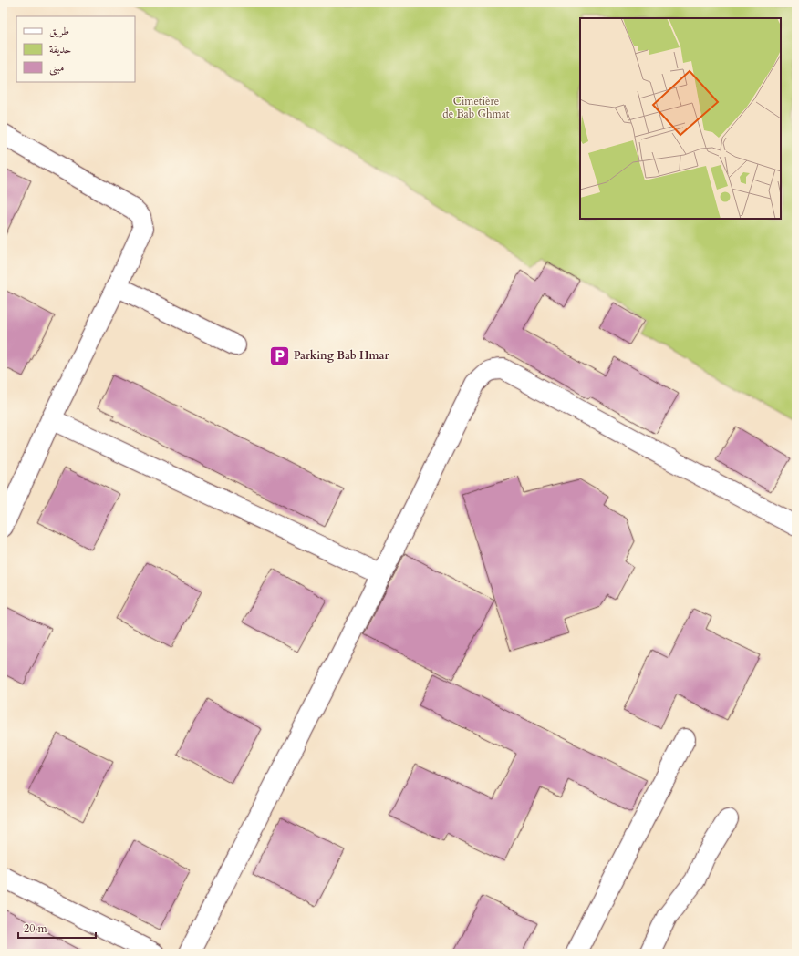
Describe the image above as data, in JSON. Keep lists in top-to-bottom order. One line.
{"parks":["Cimetière de Bab Ghmat"],"places":{"parking":["Parking Bab Hmar"]},"legend":["طريق","حديقة","مبنى"],"scale_bar":"20 m"}
